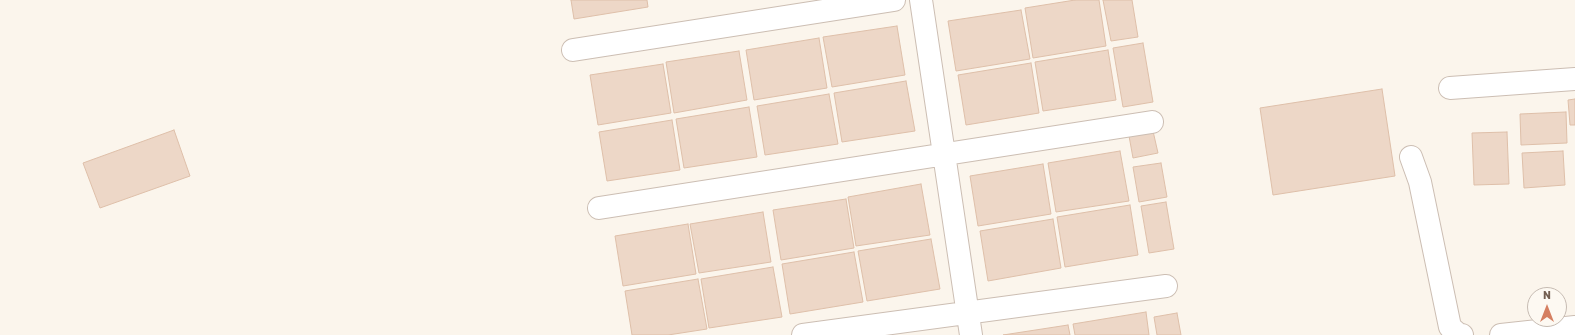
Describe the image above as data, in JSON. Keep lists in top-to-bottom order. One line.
{"north":"top"}
